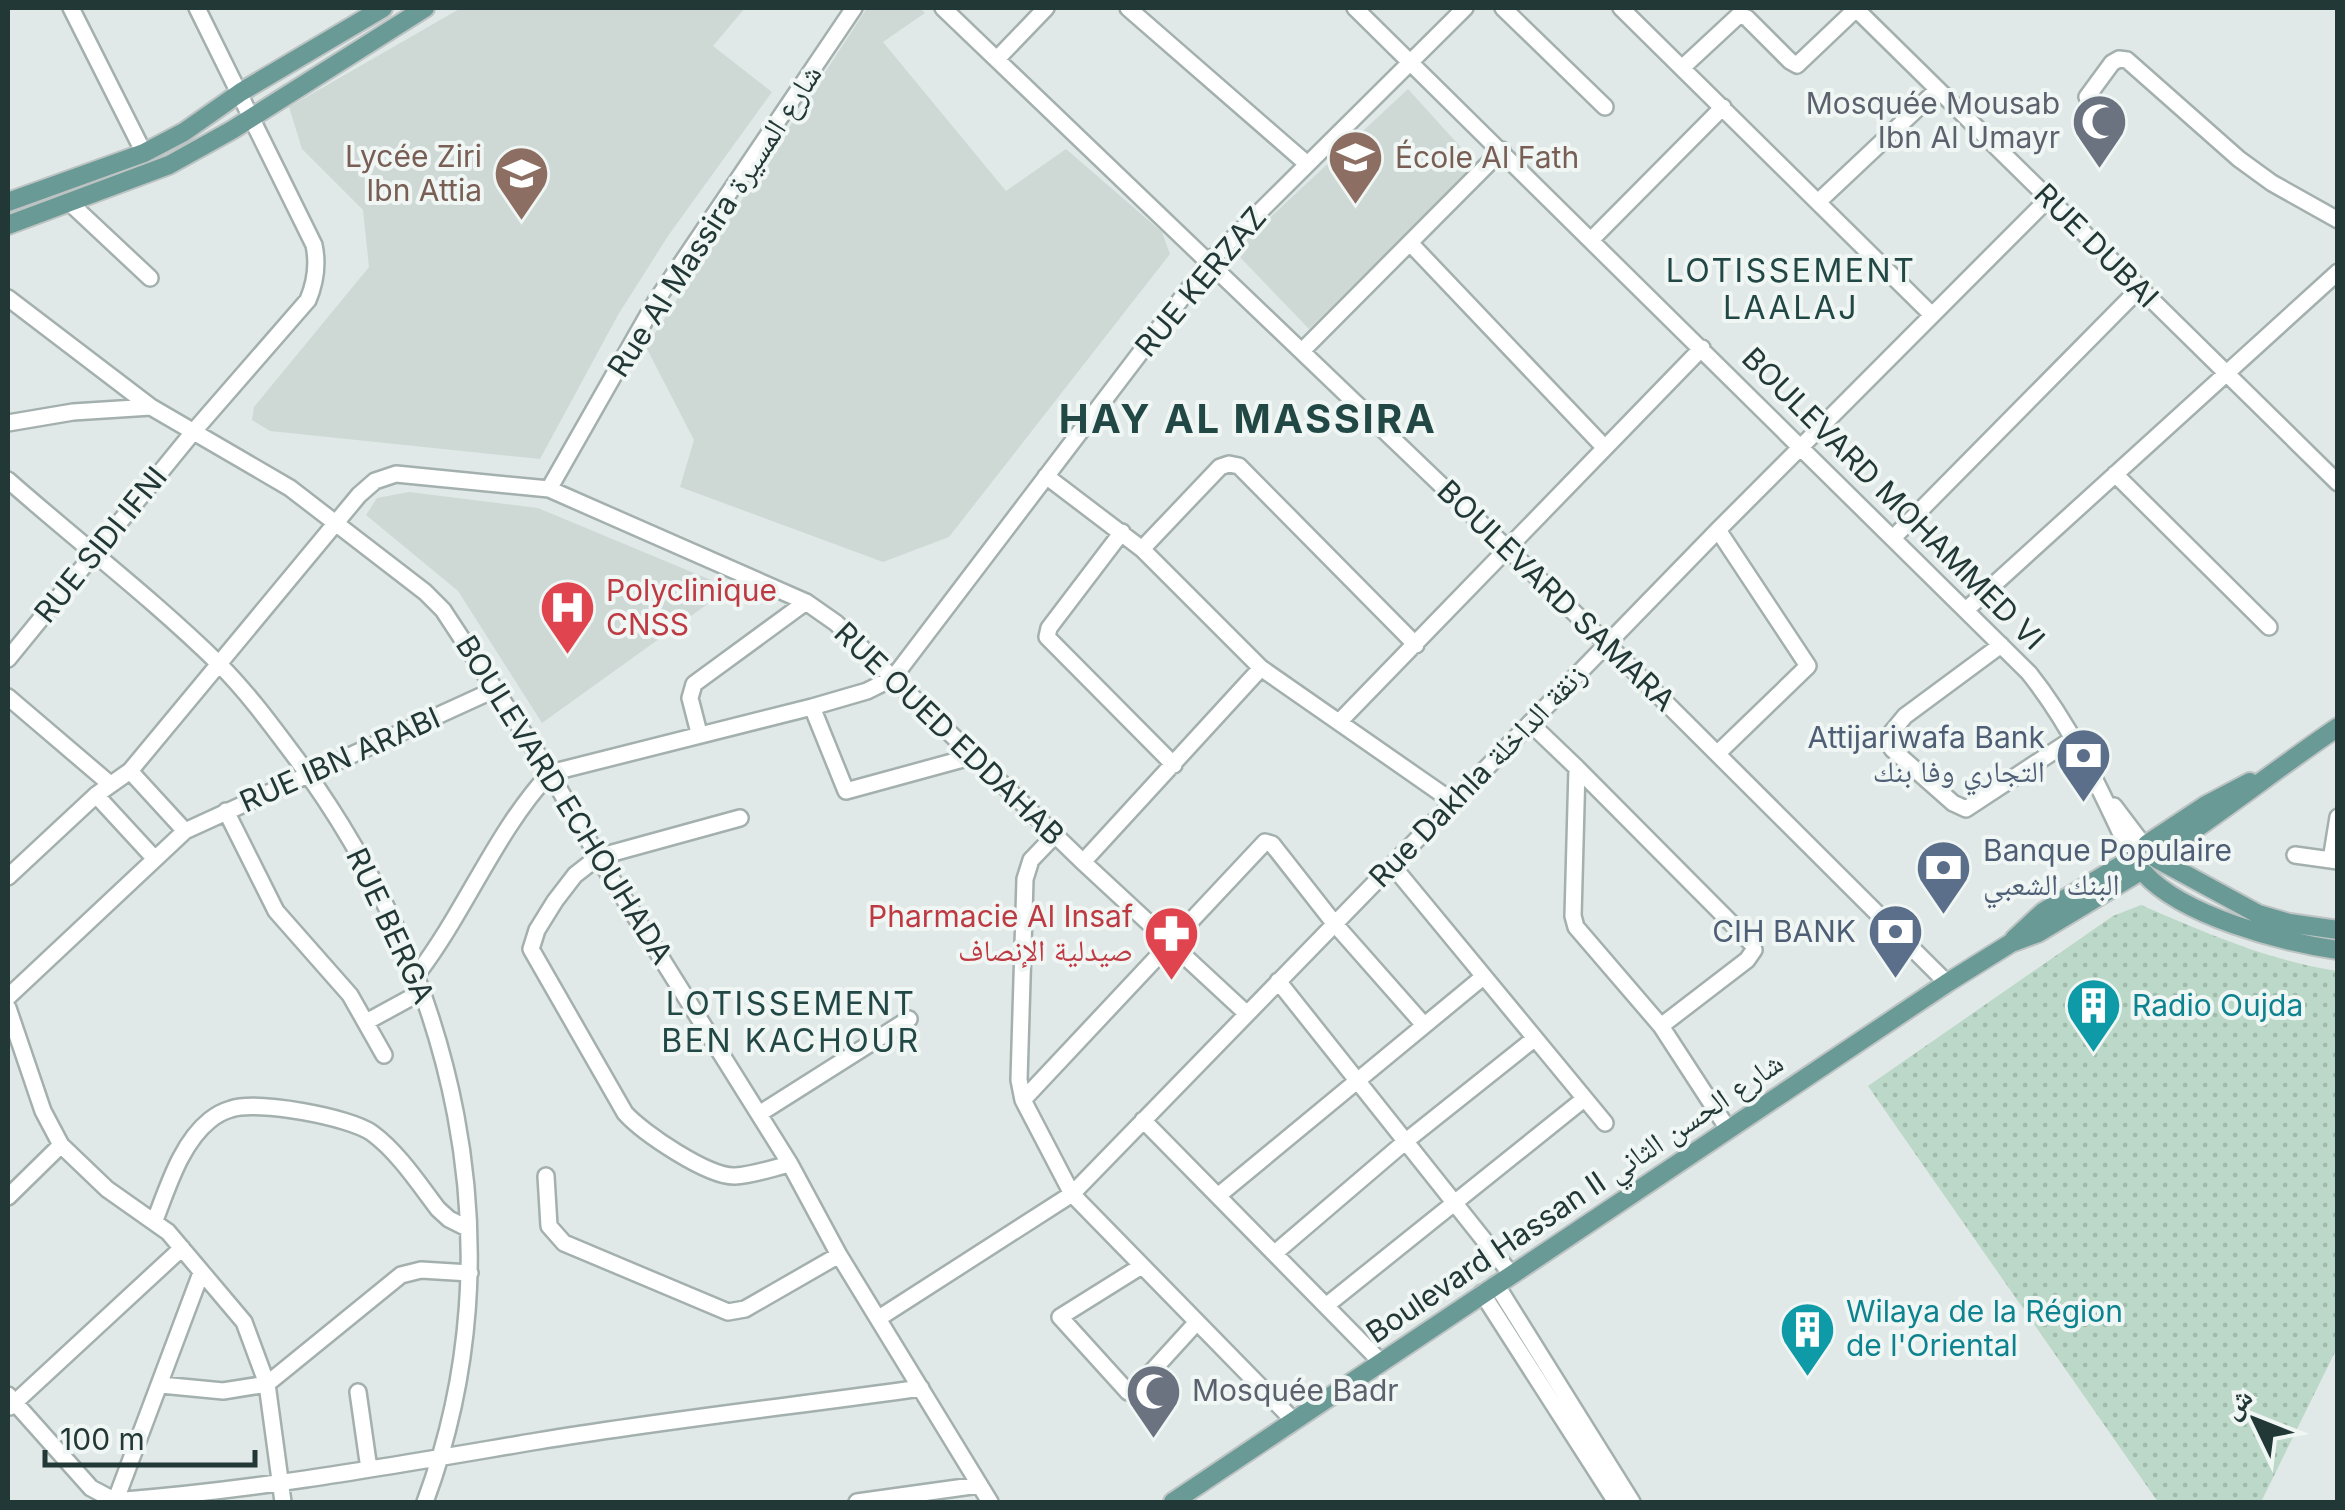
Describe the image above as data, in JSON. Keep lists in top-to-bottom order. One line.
{"streets":{"main road":["BOULEVARD MOHAMMED VI","Boulevard Hassan II شارع الحسن الثاني"],"street":["Rue Al Massira شارع المسيرة","RUE DUBAI","RUE KERZAZ","RUE SIDI IFNI","BOULEVARD SAMARA","RUE OUED EDDAHAB","RUE IBN ARABI","Rue Dakhla زنقة الداخلة","BOULEVARD ECHOUHADA","RUE BERGA"]},"crossings":[["Rue Al Massira شارع المسيرة","RUE OUED EDDAHAB"],["RUE DUBAI","Rue Dakhla زنقة الداخلة"],["RUE KERZAZ","BOULEVARD MOHAMMED VI"],["RUE KERZAZ","BOULEVARD SAMARA"],["RUE KERZAZ","RUE OUED EDDAHAB"],["BOULEVARD MOHAMMED VI","Rue Dakhla زنقة الداخلة"],["BOULEVARD MOHAMMED VI","Boulevard Hassan II شارع الحسن الثاني"],["RUE SIDI IFNI","BOULEVARD ECHOUHADA"],["RUE SIDI IFNI","RUE BERGA"],["BOULEVARD SAMARA","Rue Dakhla زنقة الداخلة"],["BOULEVARD SAMARA","Boulevard Hassan II شارع الحسن الثاني"],["RUE OUED EDDAHAB","Rue Dakhla زنقة الداخلة"],["RUE OUED EDDAHAB","BOULEVARD ECHOUHADA"],["RUE OUED EDDAHAB","RUE BERGA"],["RUE IBN ARABI","BOULEVARD ECHOUHADA"],["RUE IBN ARABI","RUE BERGA"],["Rue Dakhla زنقة الداخلة","BOULEVARD ECHOUHADA"]],"districts":["LOTISSEMENT LAALAJ","HAY AL MASSIRA","LOTISSEMENT BEN KACHOUR"],"places":{"mosque":["Mosquée Mousab Ibn Al Umayr","Mosquée Badr"],"school or university":["École Al Fath","Lycée Ziri Ibn Attia"],"hospital":["Polyclinique CNSS"],"bank":["Attijariwafa Bank التجاري وفا بنك","Banque Populaire البنك الشعبي","CIH BANK"],"pharmacy":["Pharmacie Al Insaf صيدلية الإنصاف"],"building":["Radio Oujda","Wilaya de la Région de l'Oriental"]},"scale_bar":"100 m","north":"top left"}
